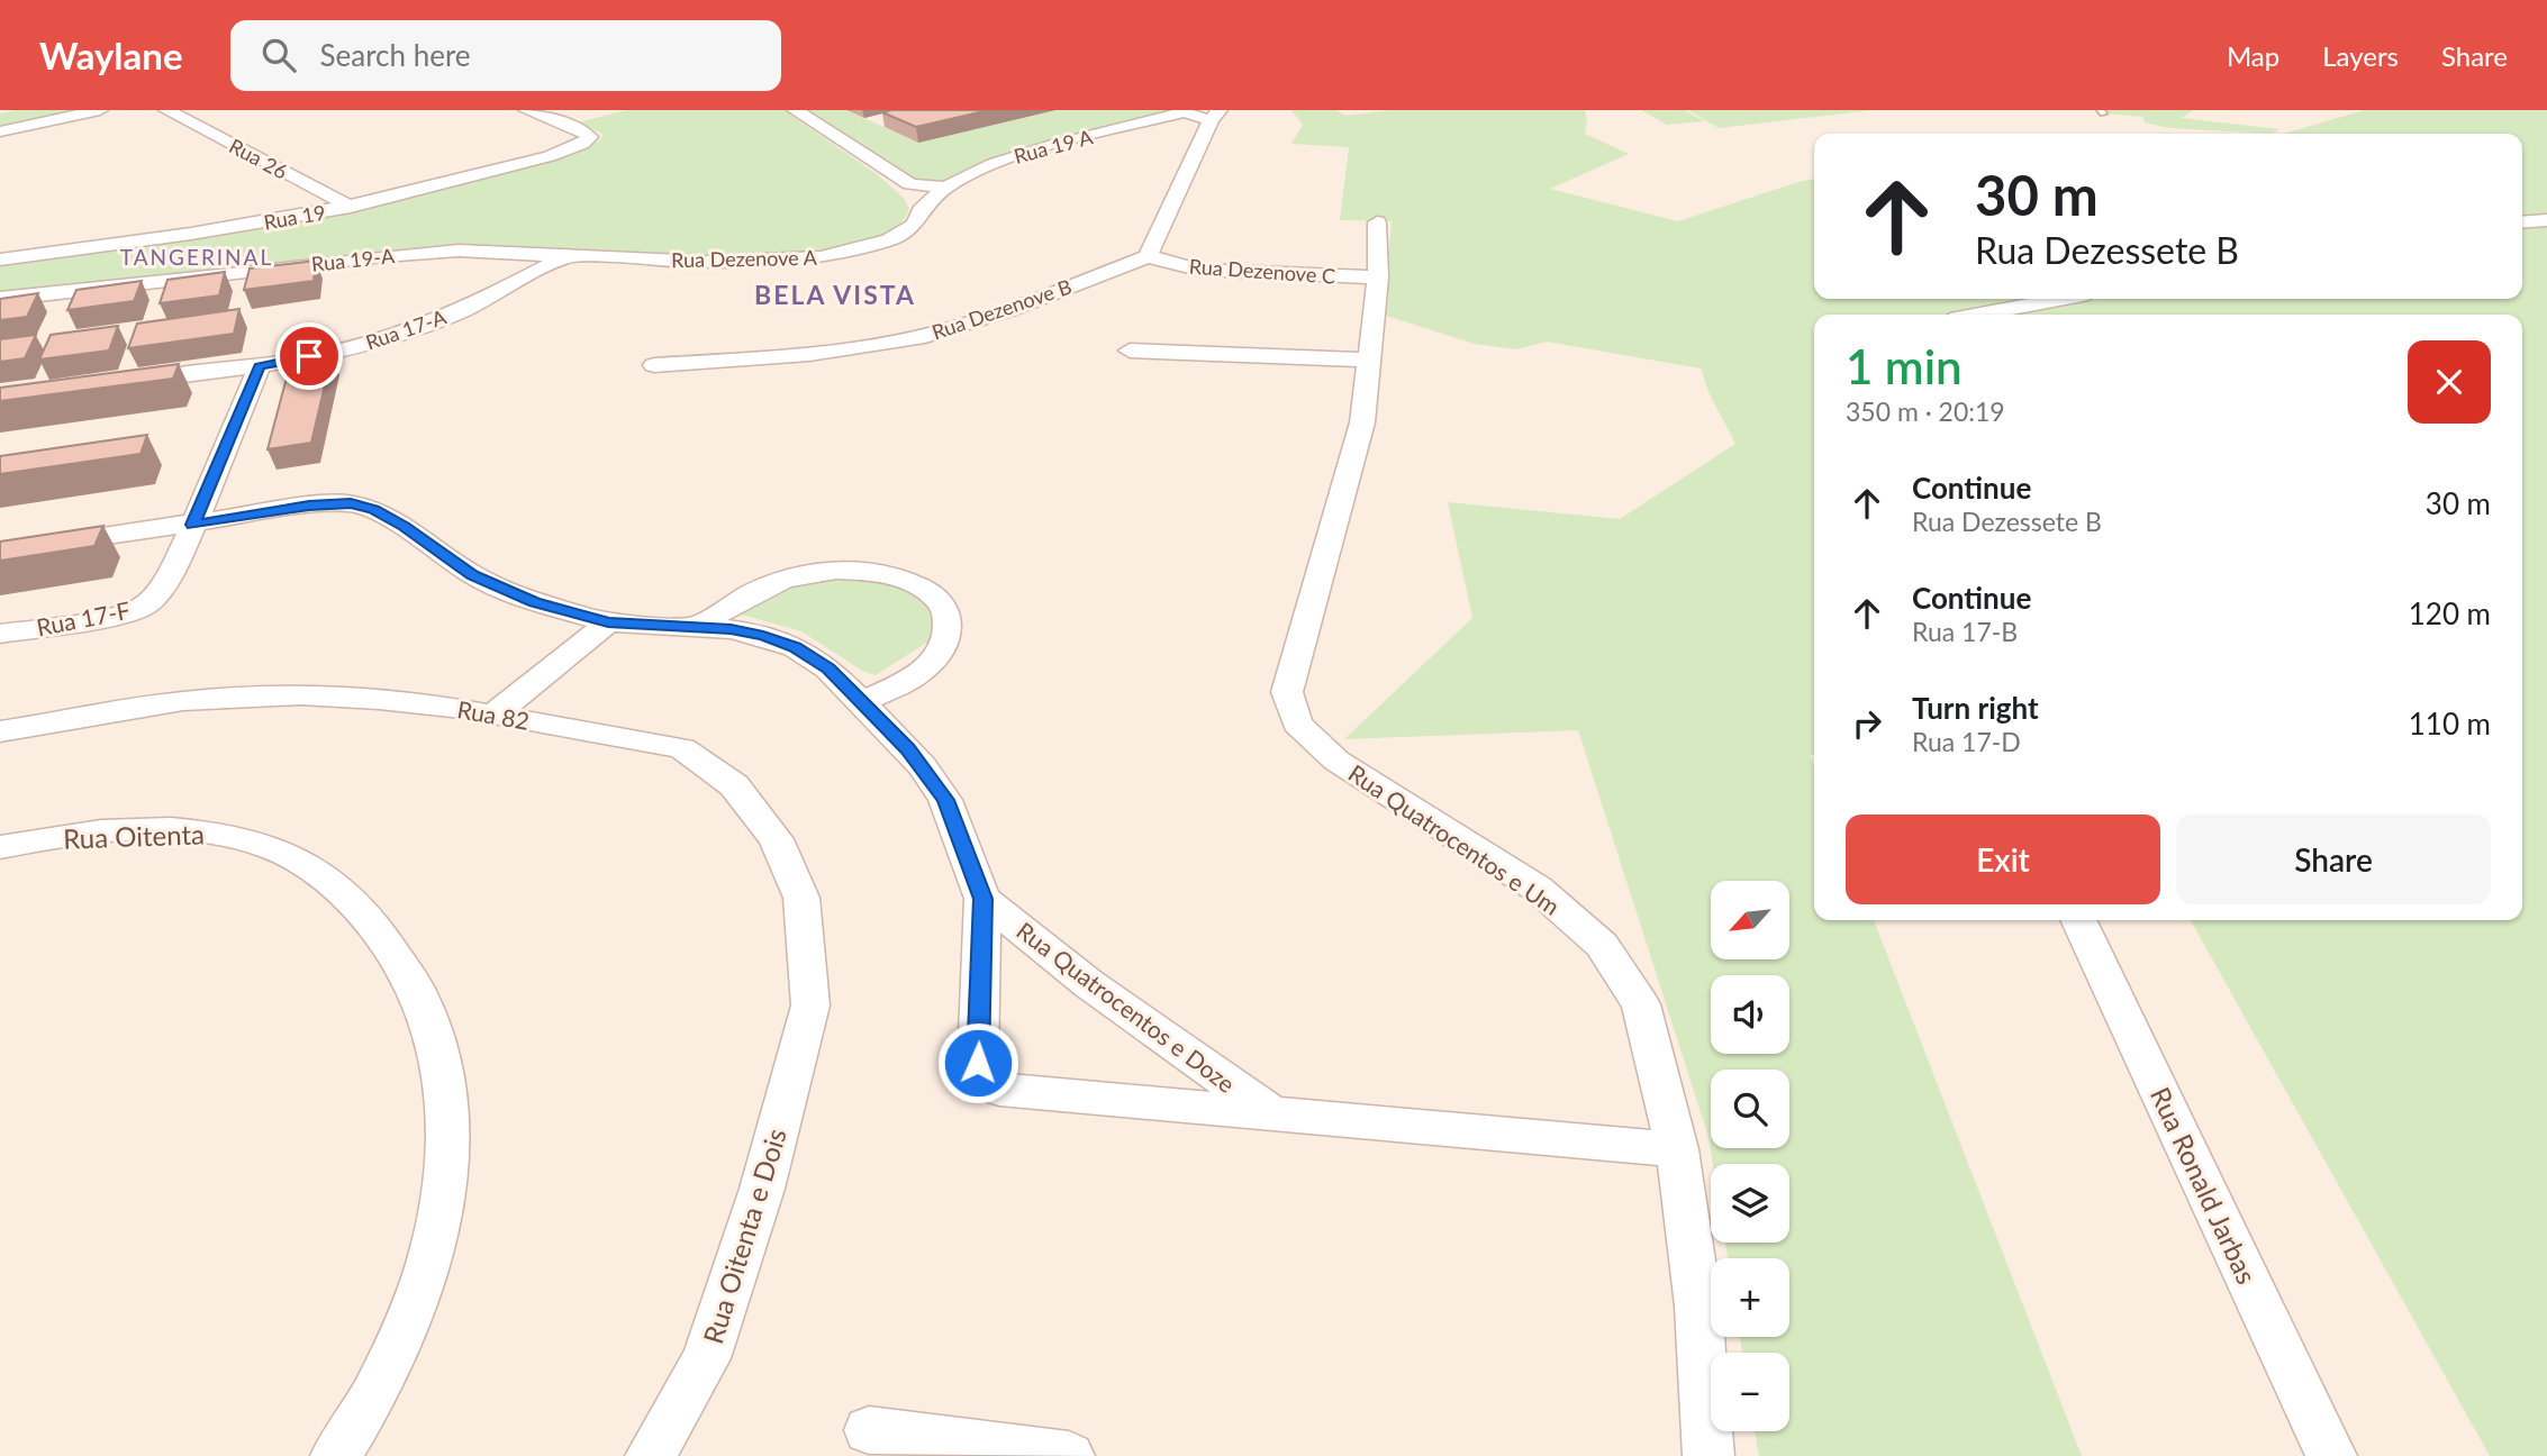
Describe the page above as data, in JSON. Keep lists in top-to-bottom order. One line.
{"streets":{"street":["Rua 19 A","Rua 26","Rua 19","Rua Dezenove A","Rua 19-A","Rua Dezenove C","Rua Dezenove B","Rua 17-A","Rua 17-F","Rua 82","Rua Oitenta","Rua Quatrocentos e Um","Rua Quatrocentos e Doze","Rua Ronald Jarbas","Rua Oitenta e Dois"]},"crossings":[["Rua 19 A","Rua Dezenove A"],["Rua 26","Rua 19"],["Rua Dezenove A","Rua 19-A"],["Rua Dezenove A","Rua 17-A"],["Rua 19-A","Rua 17-A"],["Rua Dezenove C","Rua Dezenove B"],["Rua Dezenove C","Rua Quatrocentos e Um"],["Rua 82","Rua Oitenta e Dois"],["Rua Quatrocentos e Um","Rua Quatrocentos e Doze"]],"districts":["TANGERINAL","BELA VISTA"],"north":"bottom left","page":{"header":"Waylane","search":"Search here","nav":["Map","Layers","Share"],"turn":["30 m","Rua Dezessete B"],"heading":["1 min","350 m · 20:19"],"list":[{"name":"Continue","note":"Rua Dezessete B","value":"30 m"},{"name":"Continue","note":"Rua 17-B","value":"120 m"},{"name":"Turn right","note":"Rua 17-D","value":"110 m"}],"buttons":["Exit","Share"],"map_buttons":["+","−"]}}
